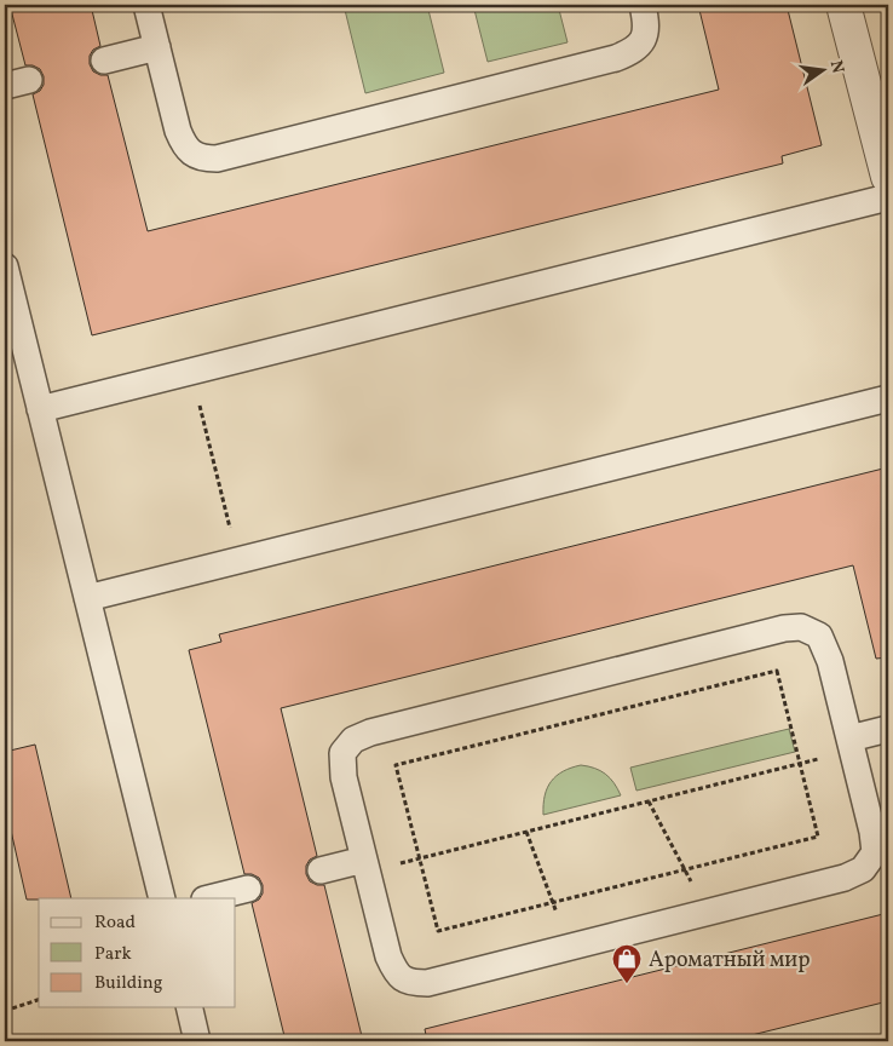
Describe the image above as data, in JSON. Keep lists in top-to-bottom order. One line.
{"places":{"shop":["Ароматный мир"]},"legend":["Road","Park","Building"],"north":"right"}
